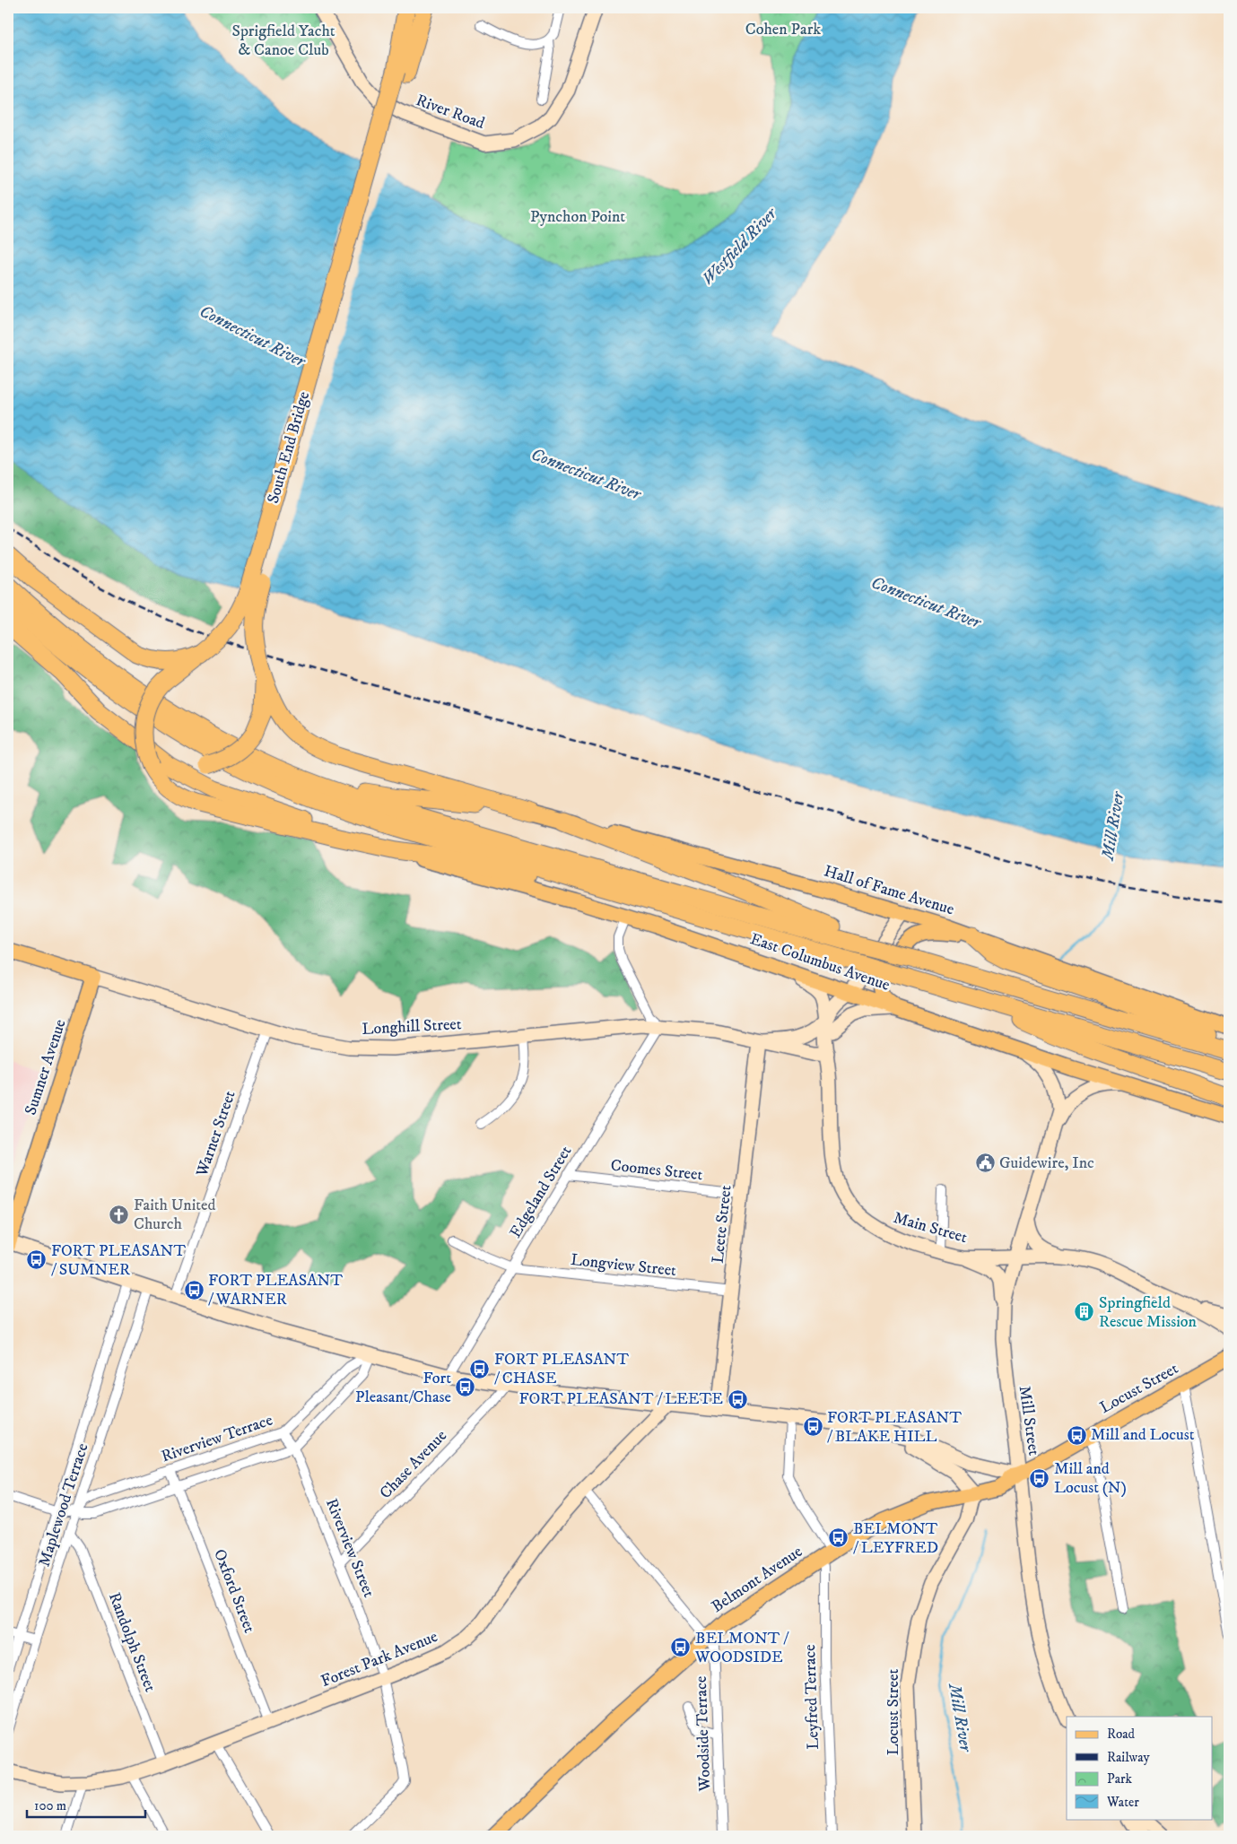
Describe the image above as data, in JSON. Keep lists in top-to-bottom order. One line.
{"streets":{"highway":["South End Bridge"],"main road":["Hall of Fame Avenue","East Columbus Avenue","Longhill Street","Sumner Avenue","Locust Street","Belmont Avenue"],"street":["River Road","Warner Street","Coomes Street","Edgeland Street","Leete Street","Main Street","Longview Street","Mill Street","Riverview Terrace","Chase Avenue","Maplewood Terrace","Riverview Street","Oxford Street","Randolph Street","Forest Park Avenue","Leyfred Terrace","Woodside Terrace"]},"crossings":[["Hall of Fame Avenue","Main Street"],["East Columbus Avenue","Main Street"],["East Columbus Avenue","Mill Street"],["Longhill Street","Sumner Avenue"],["Longhill Street","Warner Street"],["Longhill Street","Edgeland Street"],["Longhill Street","Leete Street"],["Longhill Street","Main Street"],["Coomes Street","Edgeland Street"],["Coomes Street","Leete Street"],["Edgeland Street","Longview Street"],["Leete Street","Longview Street"],["Main Street","Mill Street"],["Locust Street","Mill Street"],["Locust Street","Belmont Avenue"],["Riverview Terrace","Maplewood Terrace"],["Riverview Terrace","Riverview Street"],["Riverview Terrace","Oxford Street"],["Chase Avenue","Riverview Street"],["Maplewood Terrace","Randolph Street"],["Riverview Street","Forest Park Avenue"],["Belmont Avenue","Leyfred Terrace"],["Belmont Avenue","Woodside Terrace"],["Oxford Street","Forest Park Avenue"],["Randolph Street","Forest Park Avenue"],["Forest Park Avenue","Woodside Terrace"]],"water":["Westfield River","Connecticut River","Mill River"],"parks":["Cohen Park","Sprigfield Yacht & Canoe Club","Pynchon Point"],"places":{"public building":["Guidewire, Inc"],"church":["Faith United Church"],"bus stop":["FORT PLEASANT / SUMNER","FORT PLEASANT / WARNER","FORT PLEASANT / CHASE","Fort Pleasant/Chase","FORT PLEASANT / LEETE","FORT PLEASANT / BLAKE HILL","Mill and Locust","Mill and Locust (N)","BELMONT / LEYFRED","BELMONT / WOODSIDE"],"building":["Springfield Rescue Mission"]},"legend":["Road","Railway","Park","Water"],"scale_bar":"100 m"}
